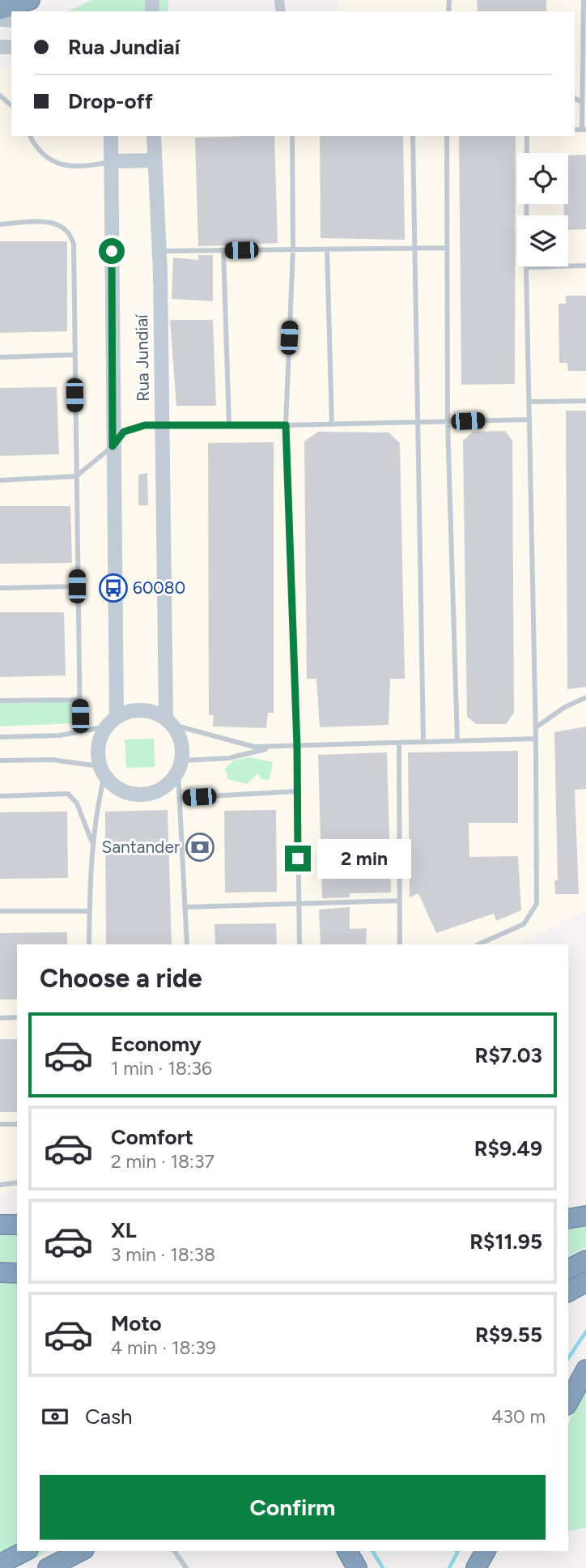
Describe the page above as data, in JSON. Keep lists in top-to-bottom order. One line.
{"streets":{"street":["Rua Jundiaí"]},"places":{"bus stop":["60080"],"bank":["Santander"]},"page":{"banner":["Rua Jundiaí","Drop-off"],"bubble":"2 min","heading":"Choose a ride","list":[{"name":"Economy","note":"1 min · 18:36","value":"R$7.03"},{"name":"Comfort","note":"2 min · 18:37","value":"R$9.49"},{"name":"XL","note":"3 min · 18:38","value":"R$11.95"},{"name":"Moto","note":"4 min · 18:39","value":"R$9.55"}],"pay":["Cash","430 m"],"buttons":"Confirm"}}
